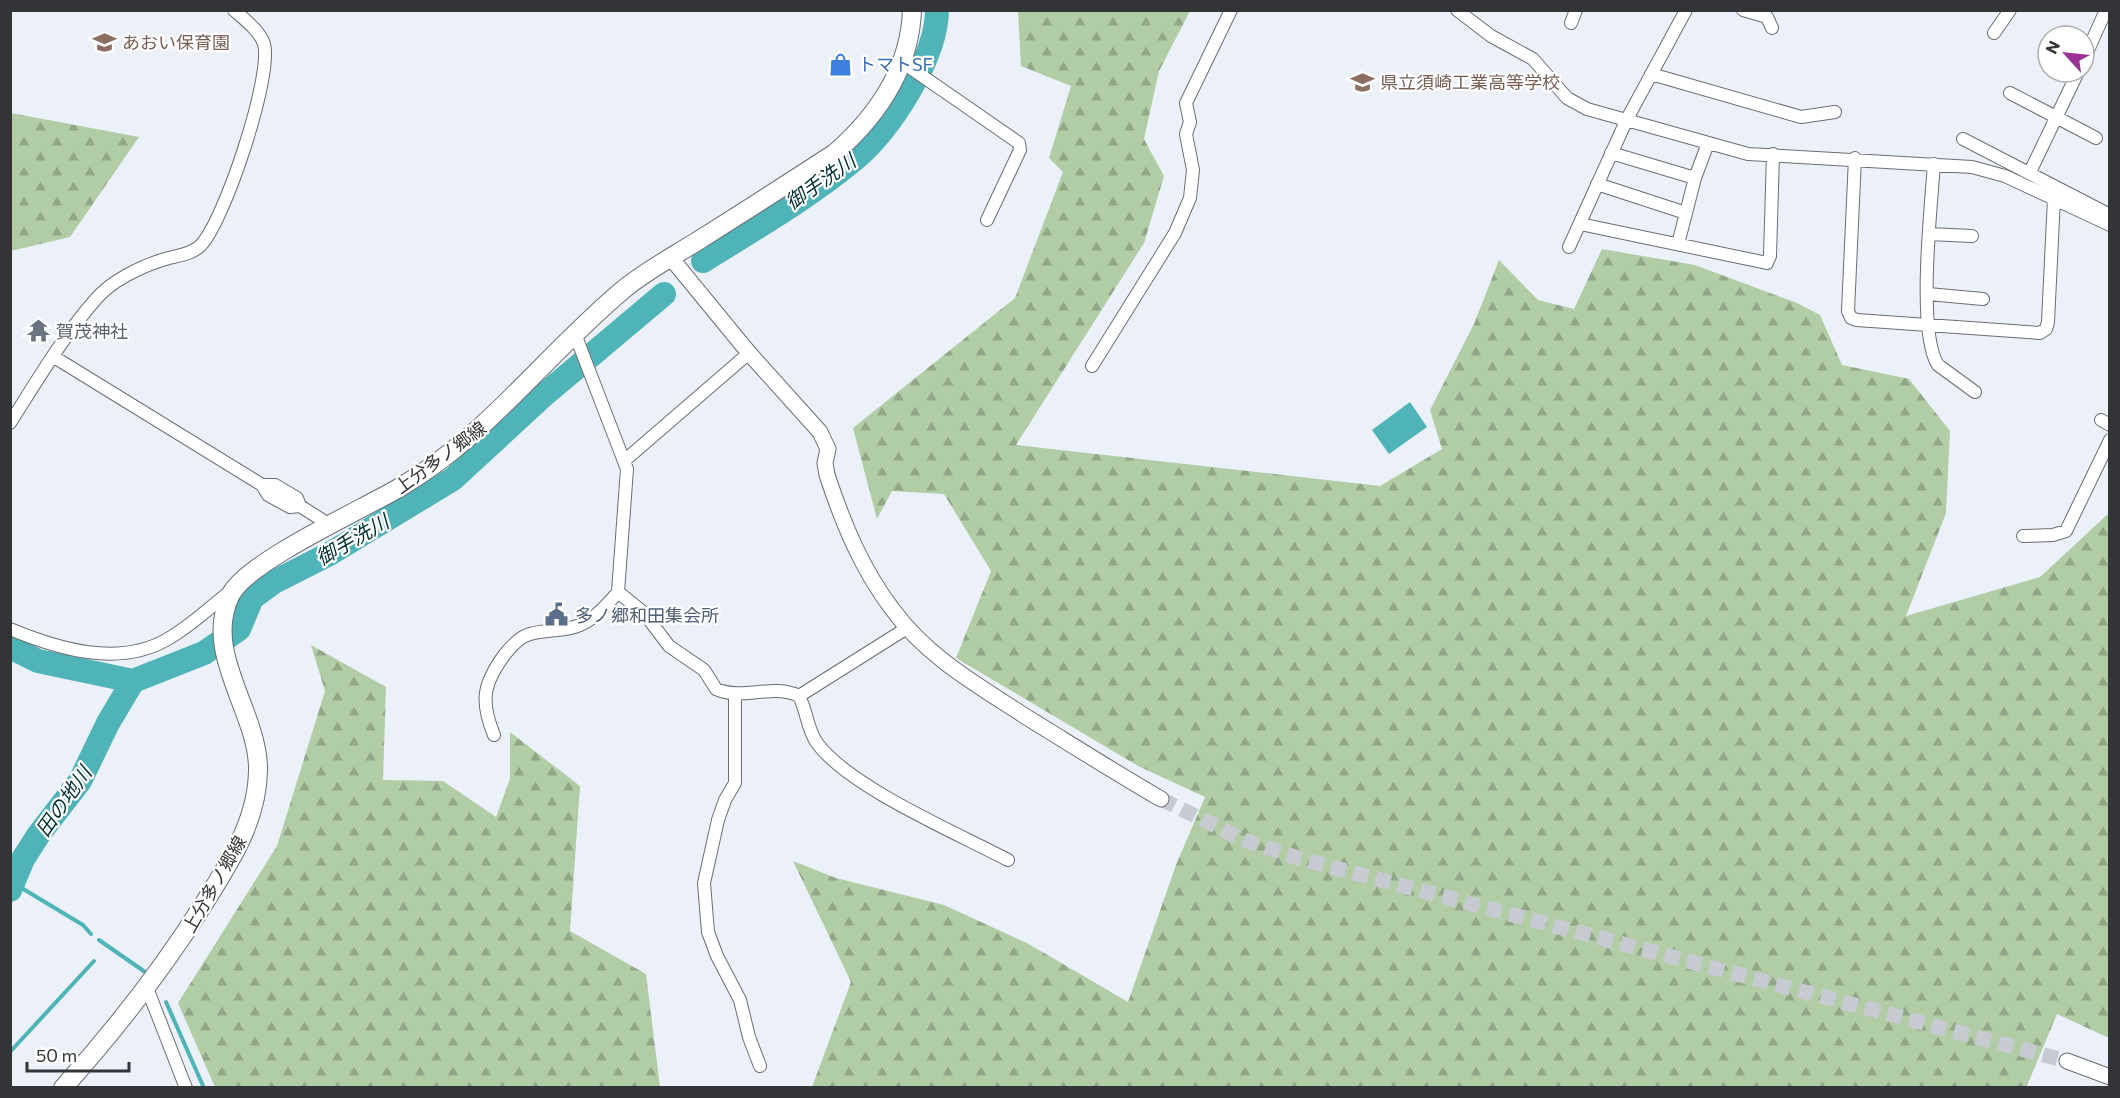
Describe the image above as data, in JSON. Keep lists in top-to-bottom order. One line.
{"streets":{"main road":["上分多ノ郷線"]},"water":["御手洗川","田の地川"],"places":{"school or university":["あおい保育園","県立須崎工業高等学校"],"shop":["トマトSF"],"temple":["賀茂神社"],"public building":["多ノ郷和田集会所"]},"scale_bar":"50 m","north":"top left"}
